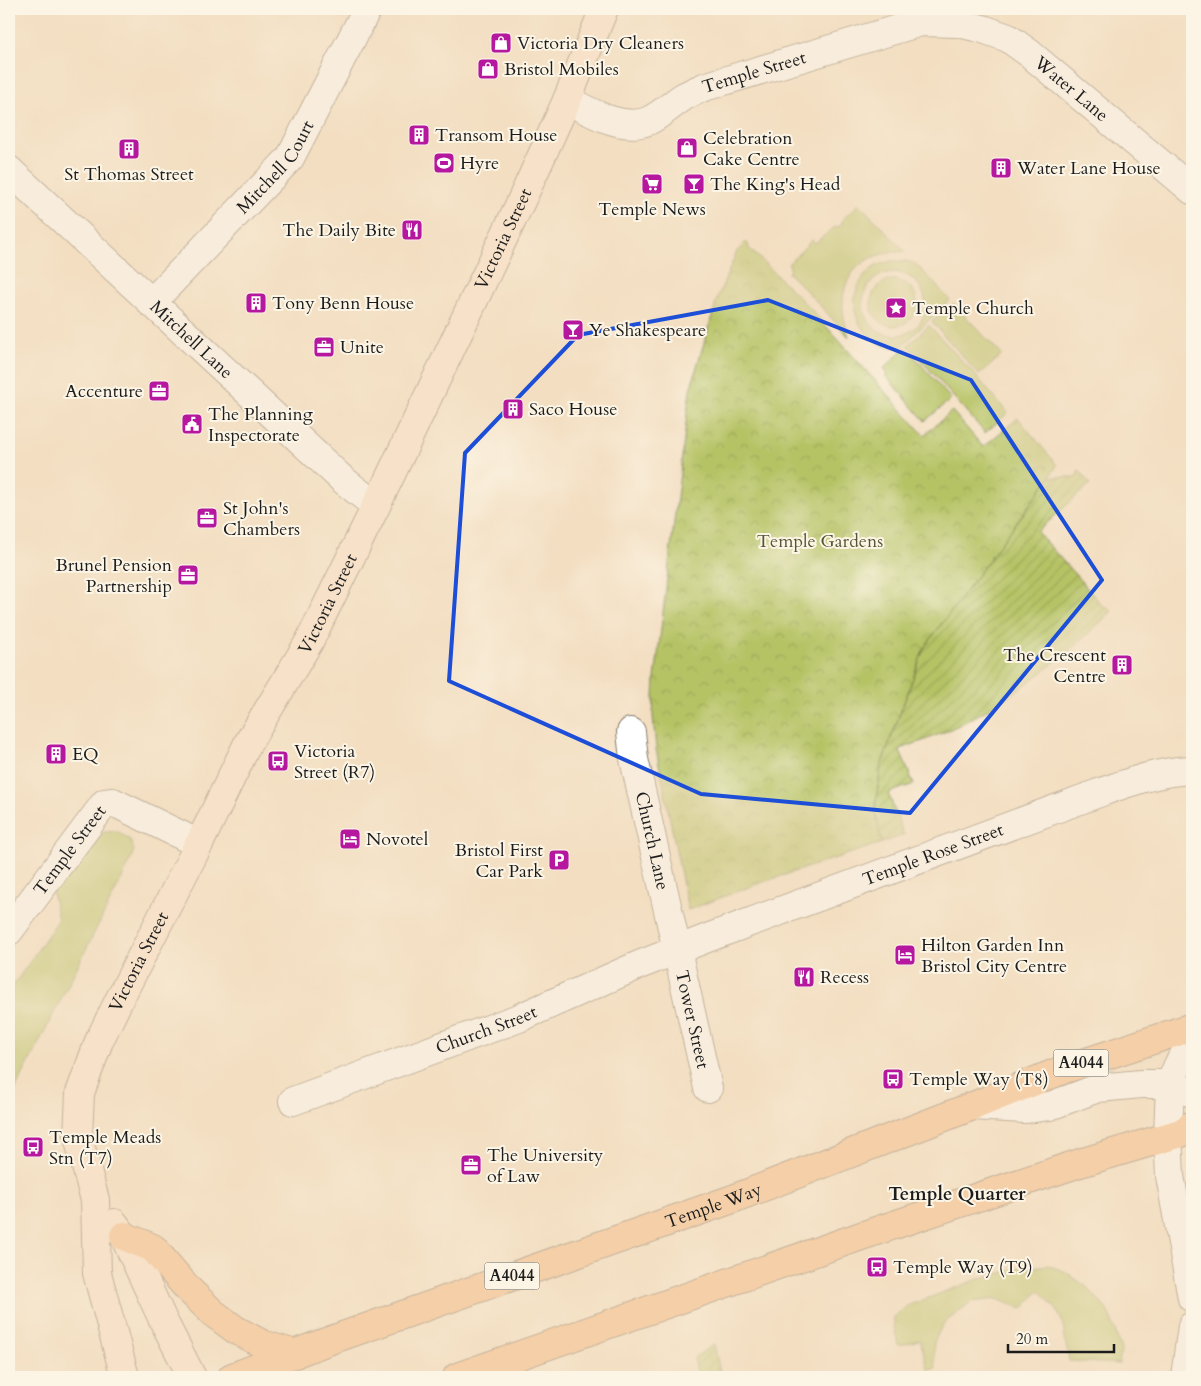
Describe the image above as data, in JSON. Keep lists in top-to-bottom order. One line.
{"streets":{"highway":["A4044","Temple Way"],"main road":["Victoria Street"],"street":["Temple Street","Water Lane","Mitchell Court","Mitchell Lane","Church Lane","Temple Rose Street","Tower Street","Church Street"]},"crossings":[["Temple Street","Water Lane"],["Temple Street","Victoria Street"],["Mitchell Court","Mitchell Lane"],["Victoria Street","Mitchell Lane"],["Church Lane","Temple Rose Street"],["Church Lane","Tower Street"],["Church Lane","Church Street"],["Temple Rose Street","Tower Street"],["Temple Rose Street","Church Street"],["Tower Street","Church Street"]],"districts":["Temple Quarter"],"parks":["Temple Gardens"],"places":{"shop":["Victoria Dry Cleaners","Bristol Mobiles","Celebration Cake Centre"],"building":["Transom House","St Thomas Street","Water Lane House","Tony Benn House","Saco House","The Crescent Centre","EQ"],"sports":["Hyre"],"supermarket":["Temple News"],"bar":["The King's Head","Ye Shakespeare"],"restaurant":["The Daily Bite","Recess"],"place":["Temple Church"],"office":["Unite","Accenture","St John's Chambers","Brunel Pension Partnership","The University of Law"],"public building":["The Planning Inspectorate"],"bus stop":["Victoria Street (R7)","Temple Way (T8)","Temple Meads Stn (T7)","Temple Way (T9)"],"hotel":["Novotel","Hilton Garden Inn Bristol City Centre"],"parking":["Bristol First Car Park"]},"scale_bar":"20 m"}
